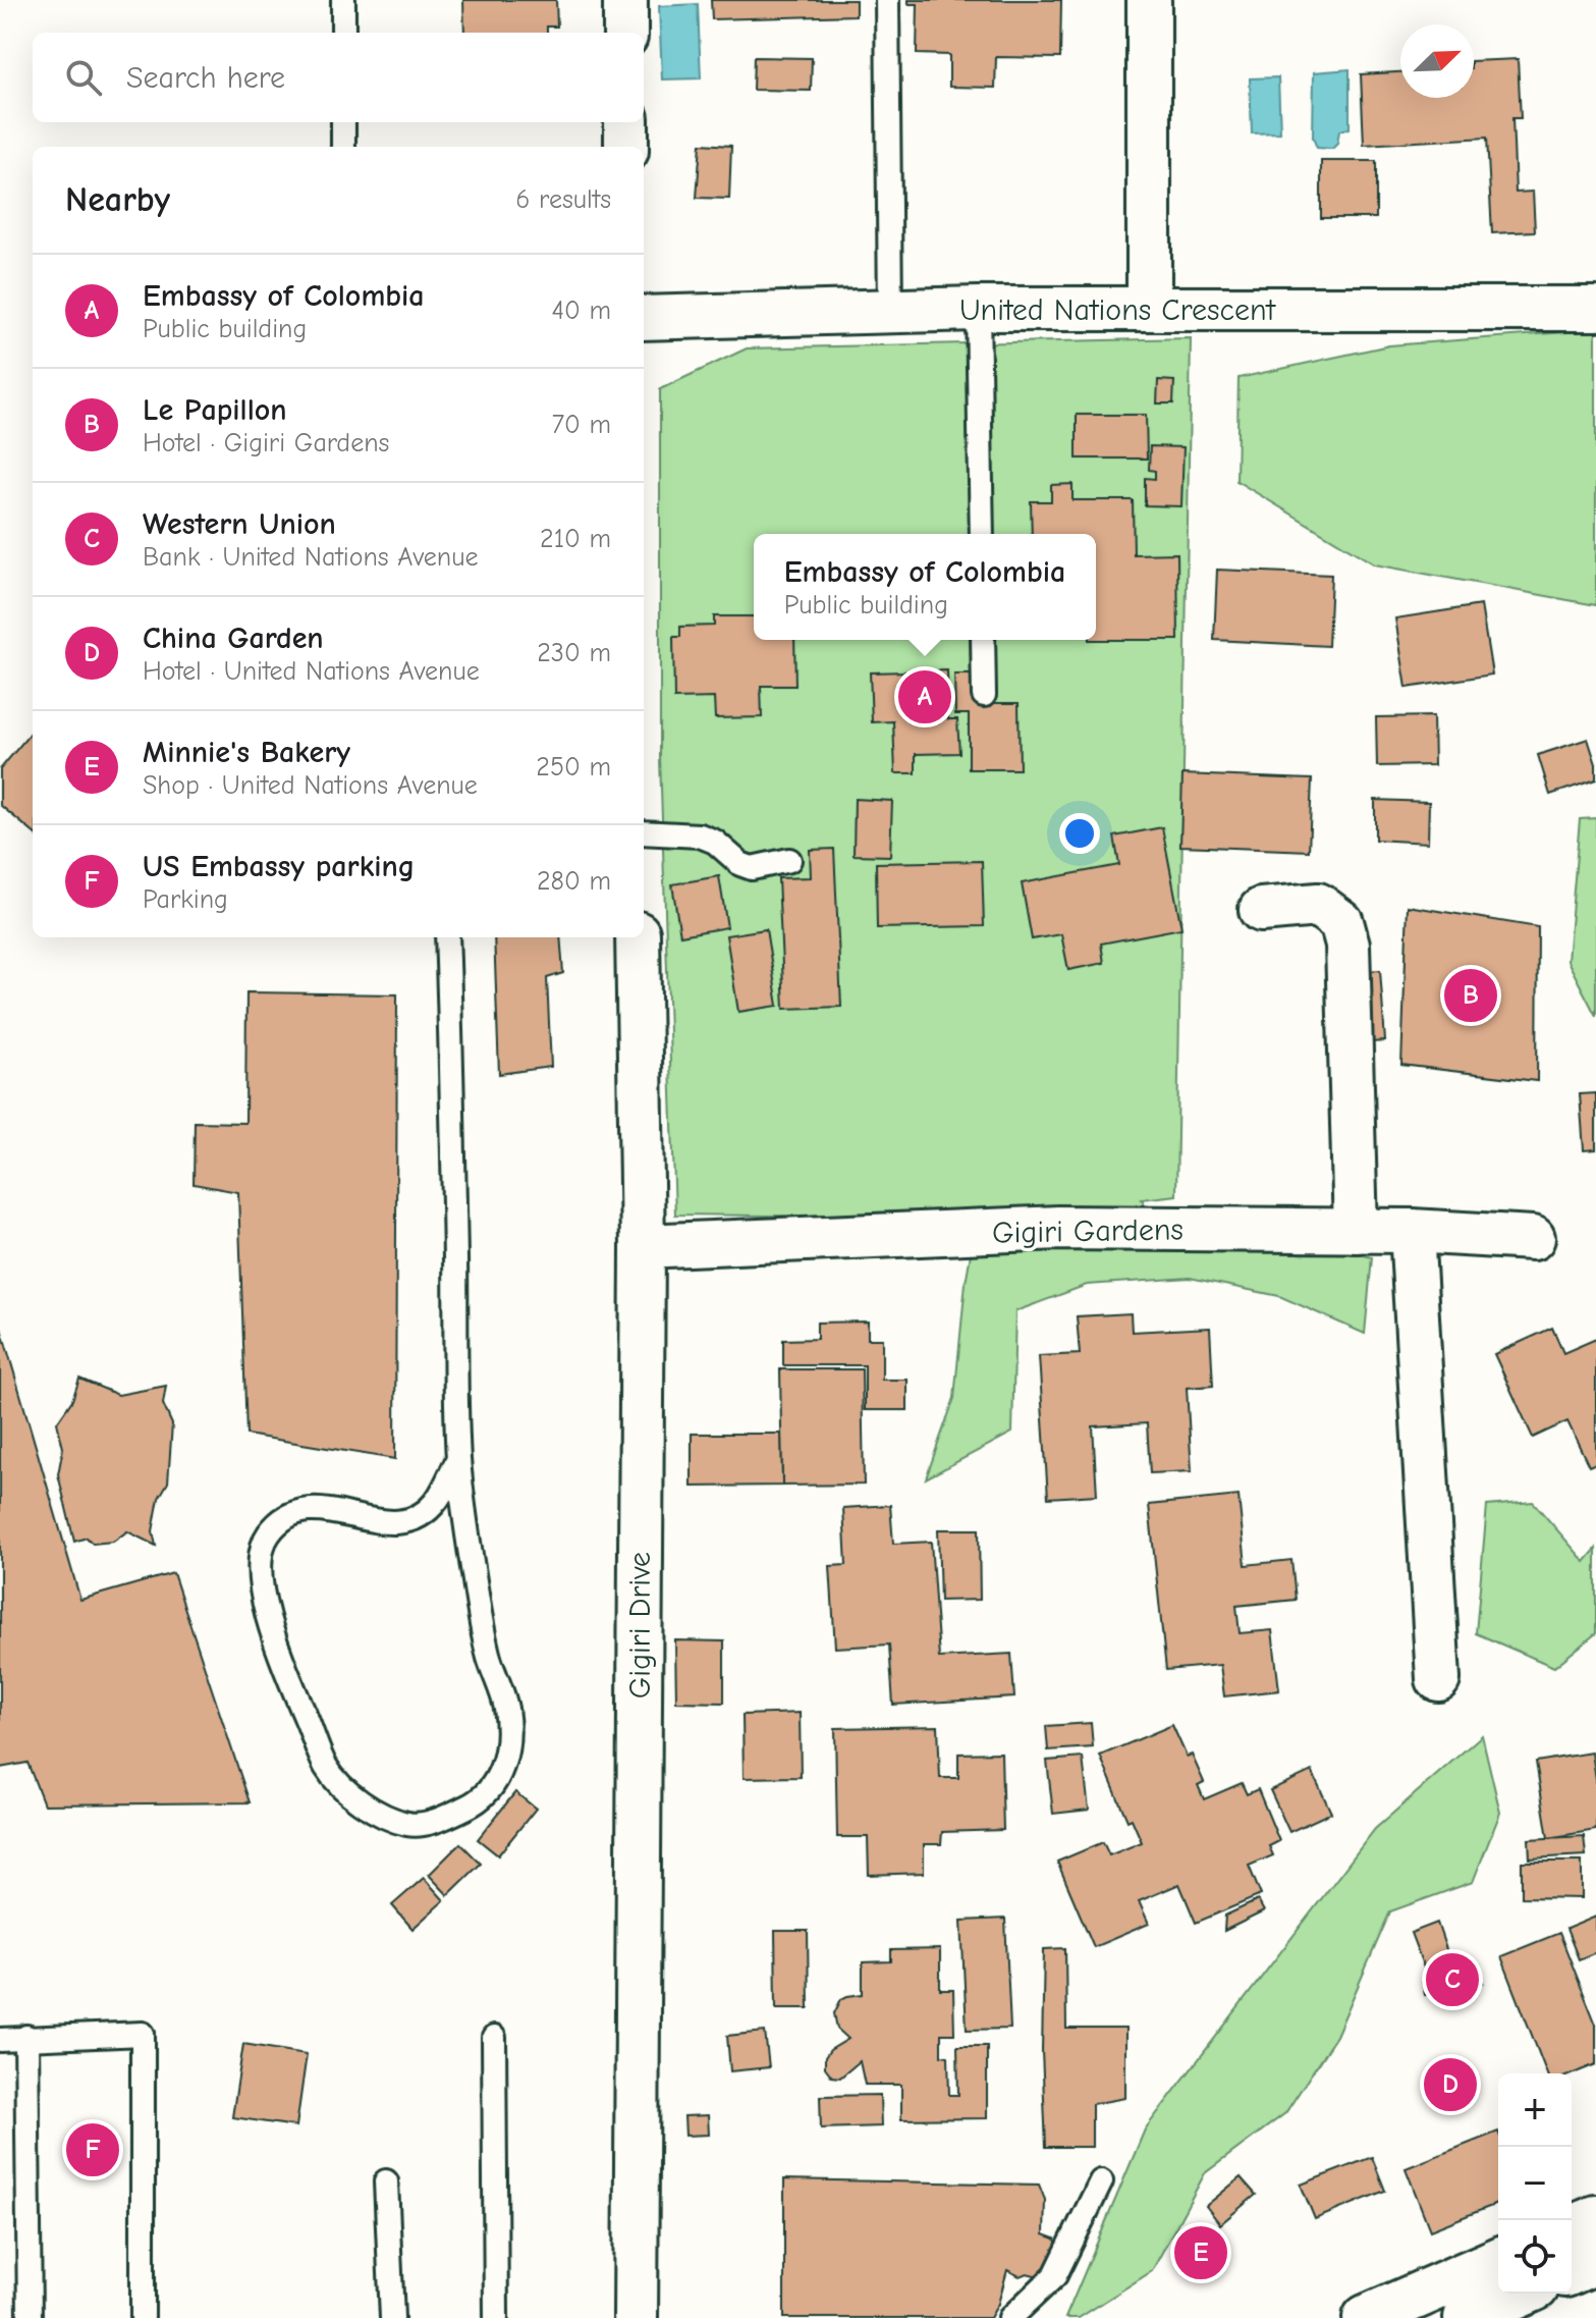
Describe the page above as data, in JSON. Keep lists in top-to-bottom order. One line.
{"streets":{"street":["United Nations Crescent","Gigiri Gardens","Gigiri Drive"]},"crossings":[["Gigiri Gardens","Gigiri Drive"]],"north":"top right","page":{"search":"Search here","heading":["Nearby","6 results"],"list":[{"mark":"A","name":"Embassy of Colombia","note":"Public building","value":"40 m"},{"mark":"B","name":"Le Papillon","note":"Hotel · Gigiri Gardens","value":"70 m"},{"mark":"C","name":"Western Union","note":"Bank · United Nations Avenue","value":"210 m"},{"mark":"D","name":"China Garden","note":"Hotel · United Nations Avenue","value":"230 m"},{"mark":"E","name":"Minnie's Bakery","note":"Shop · United Nations Avenue","value":"250 m"},{"mark":"F","name":"US Embassy parking","note":"Parking","value":"280 m"}],"popup":["Embassy of Colombia","Public building"],"pins":["A","B","C","D","F","E"],"map_buttons":["+","−"]}}
